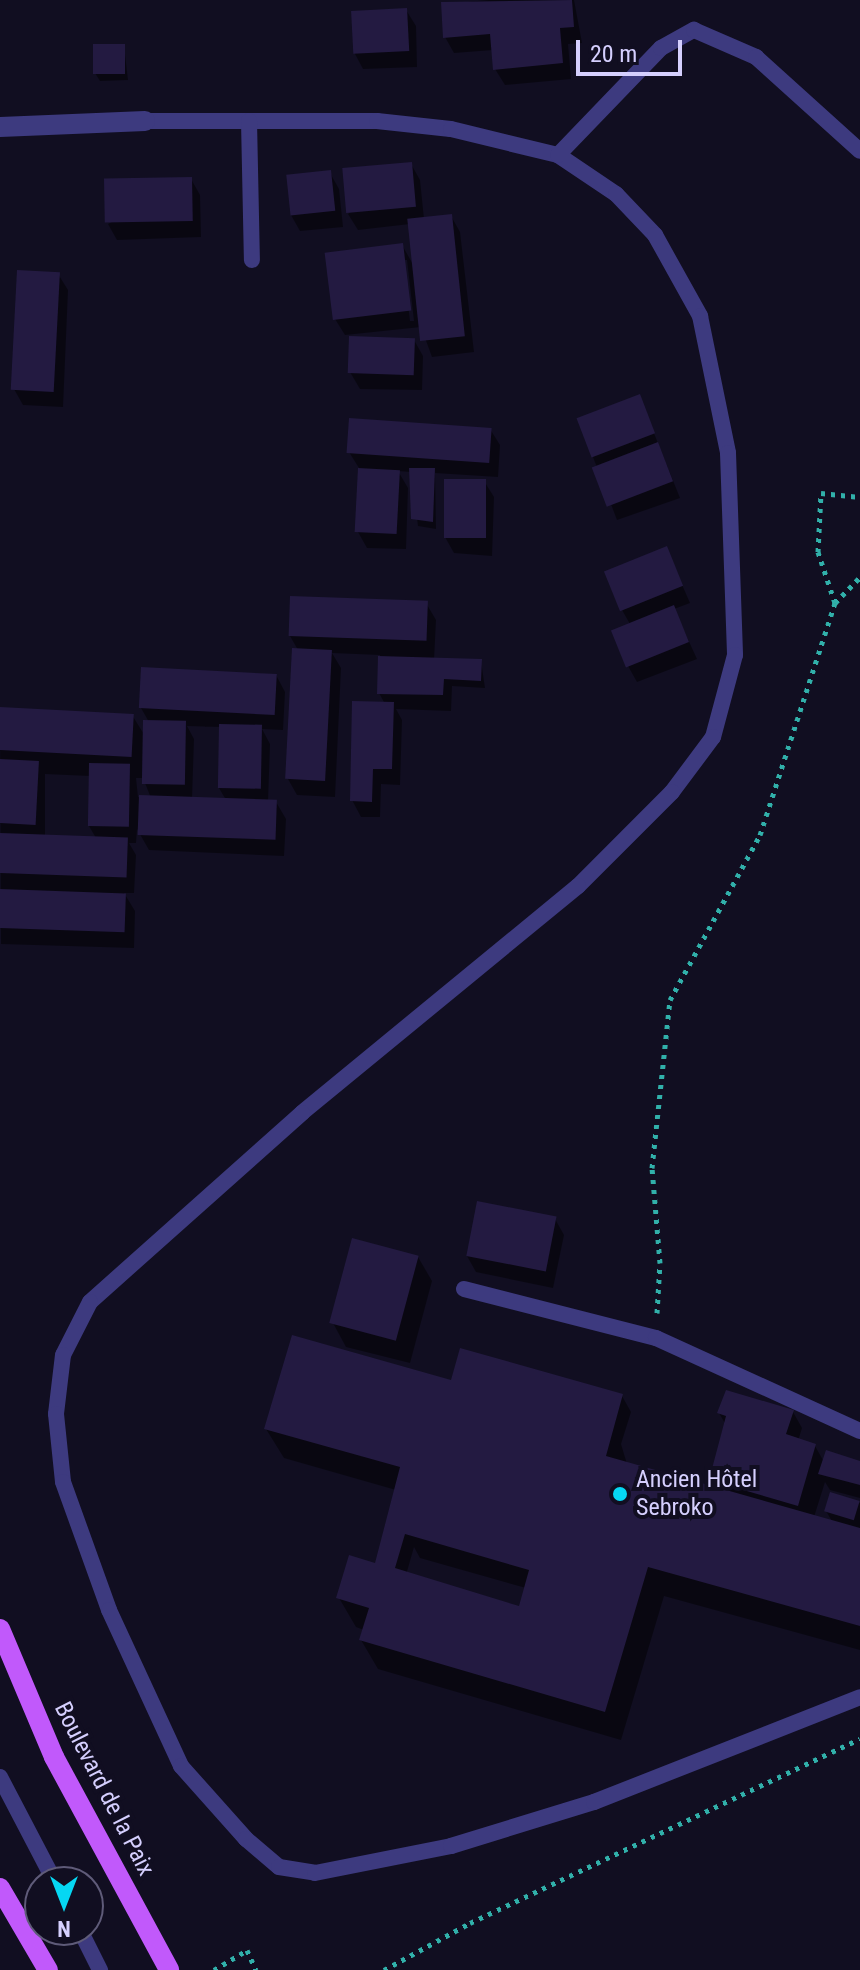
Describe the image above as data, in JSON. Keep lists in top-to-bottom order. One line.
{"streets":{"main road":["Boulevard de la Paix"]},"places":["Ancien Hôtel Sebroko"],"scale_bar":"20 m","north":"bottom"}
